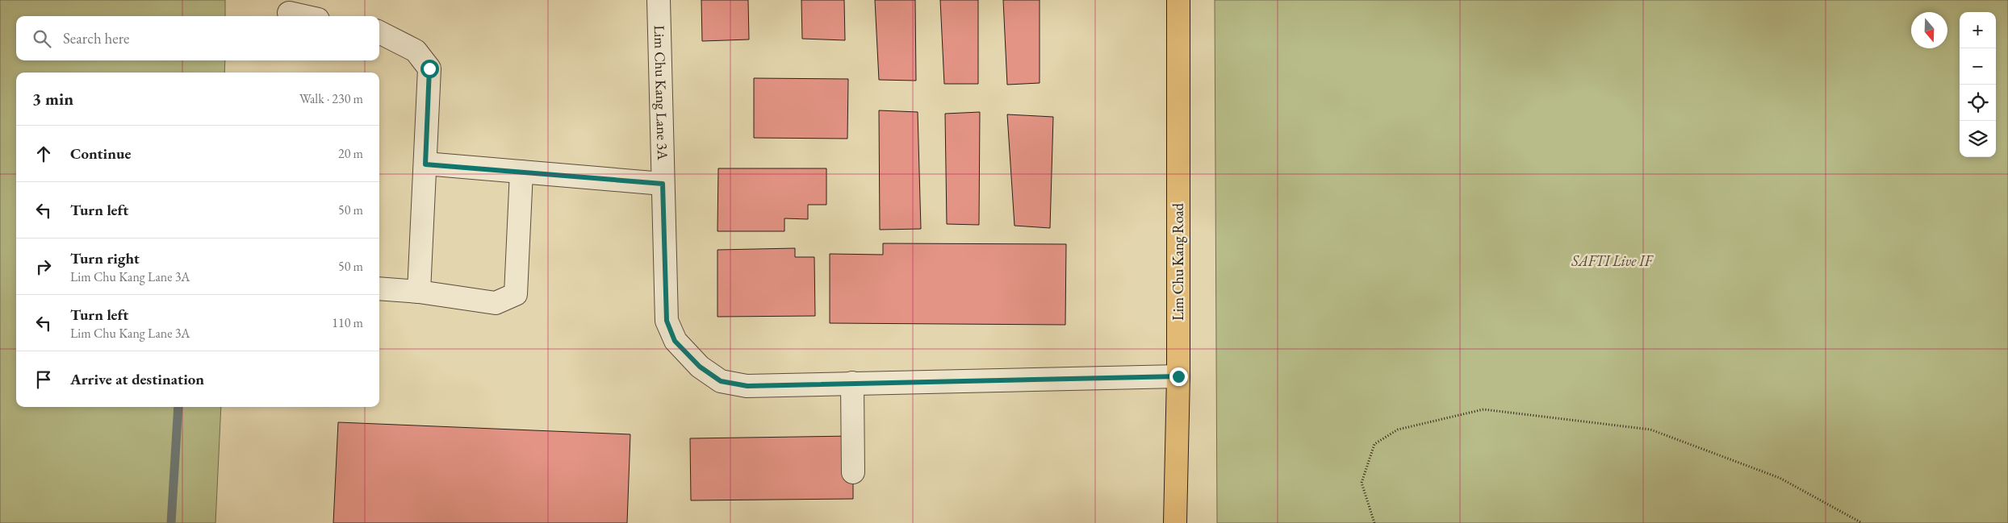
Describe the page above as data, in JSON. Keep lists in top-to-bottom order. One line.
{"streets":{"main road":["Lim Chu Kang Road"],"lane":["Lim Chu Kang Lane 3A"]},"crossings":[["Lim Chu Kang Lane 3A","Lim Chu Kang Road"]],"parks":["SAFTI Live IF"],"north":"bottom","page":{"map_buttons":["+","−"],"search":"Search here","heading":["3 min","Walk · 230 m"],"list":[["Continue","20 m"],["Turn left","50 m"],["Turn right","Lim Chu Kang Lane 3A","50 m"],["Turn left","Lim Chu Kang Lane 3A","110 m"],"Arrive at destination"]}}
